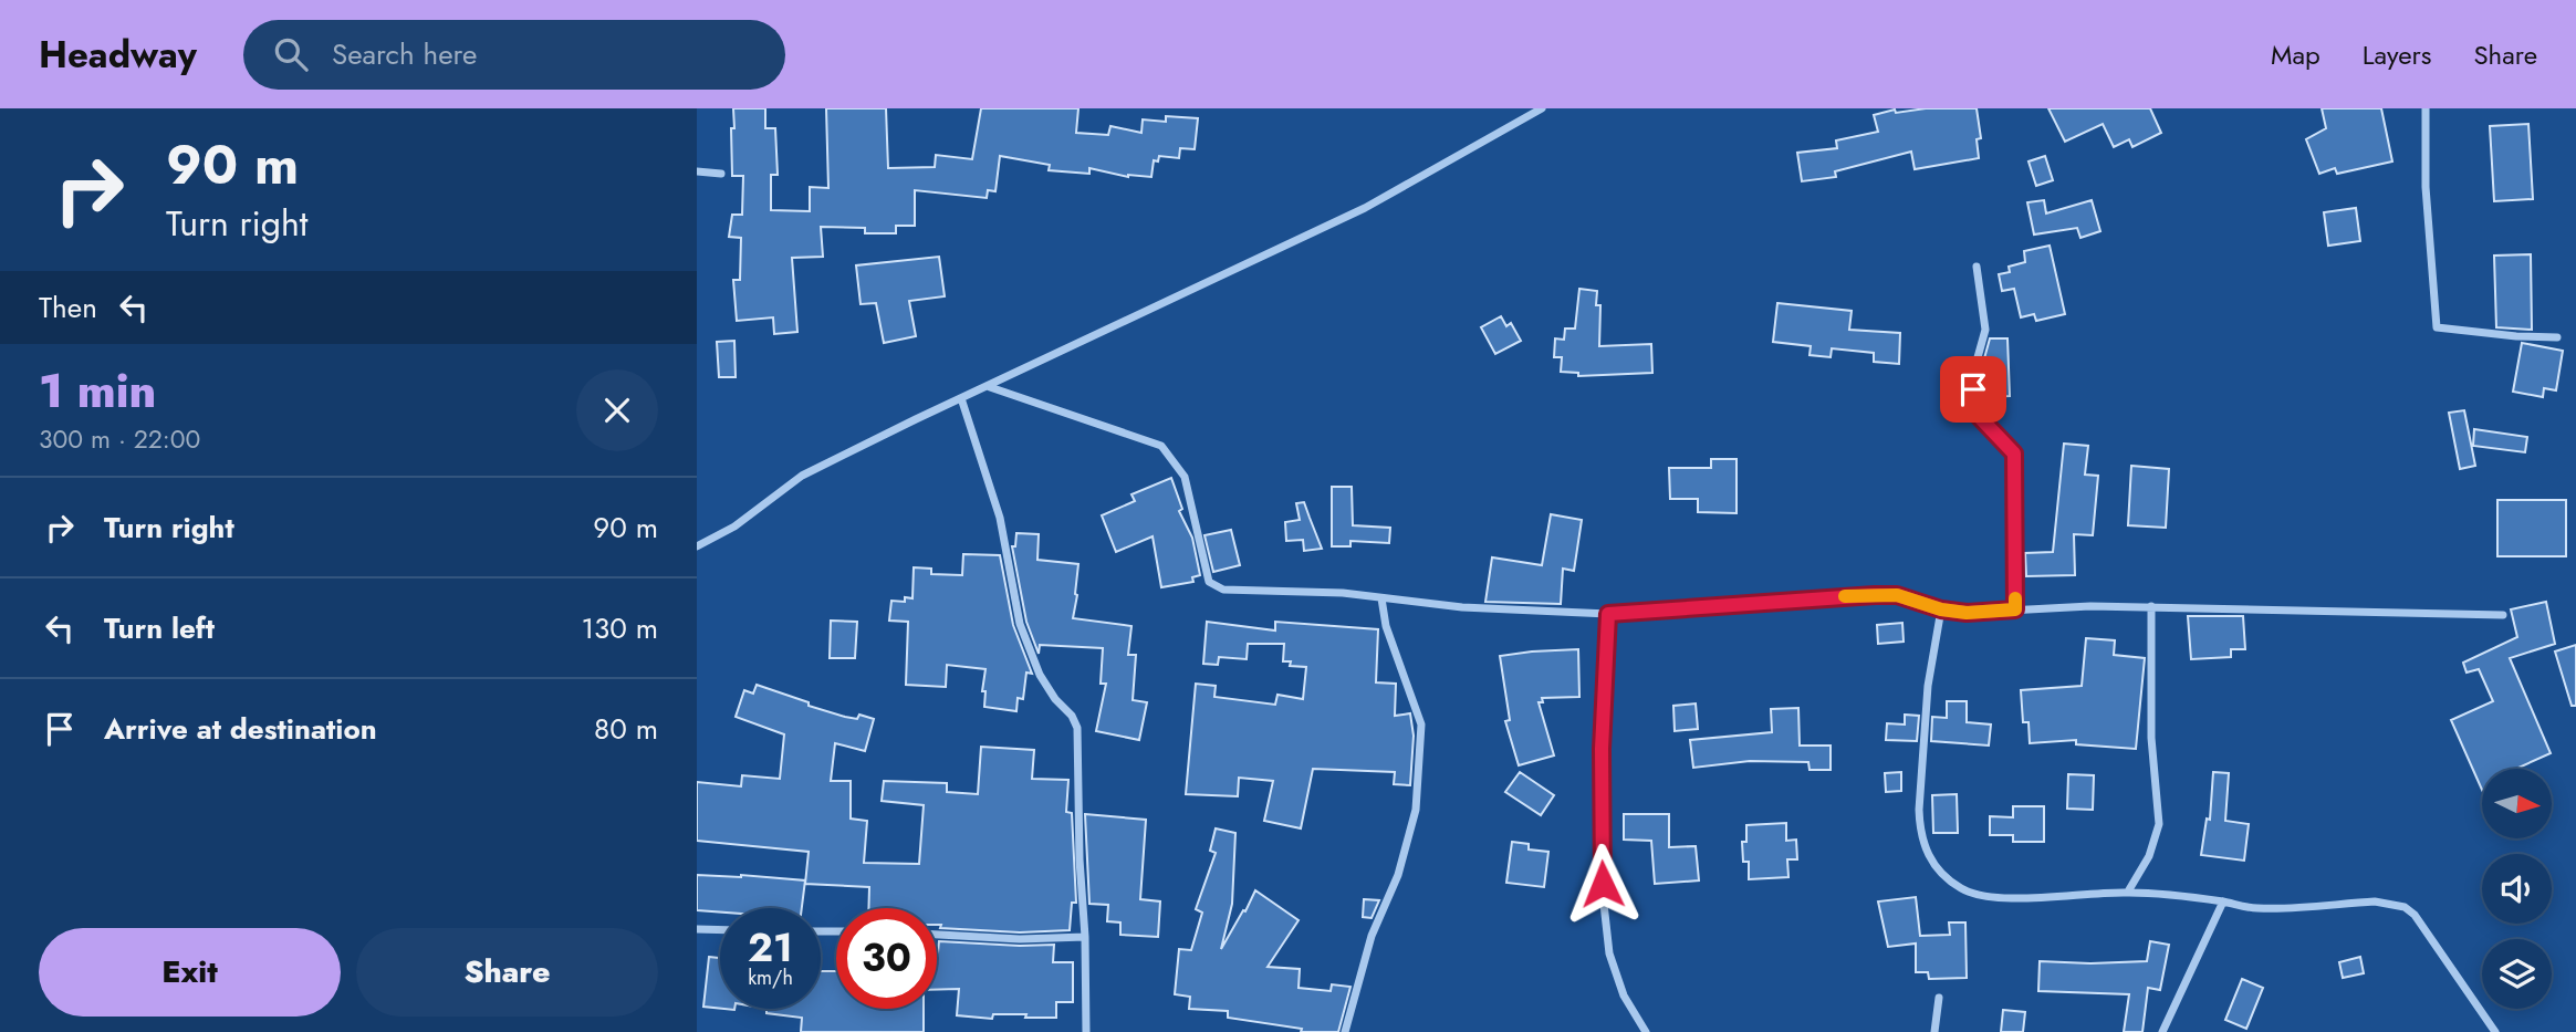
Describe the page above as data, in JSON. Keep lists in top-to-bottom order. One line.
{"north":"right","page":{"header":"Headway","search":"Search here","nav":["Map","Layers","Share"],"turn":["90 m","Turn right"],"then":"Then","heading":["1 min","300 m · 22:00"],"list":[{"name":"Turn right","value":"90 m"},{"name":"Turn left","value":"130 m"},{"name":"Arrive at destination","value":"80 m"}],"speed":"21 km/h","limit":"30","buttons":["Exit","Share"]}}
